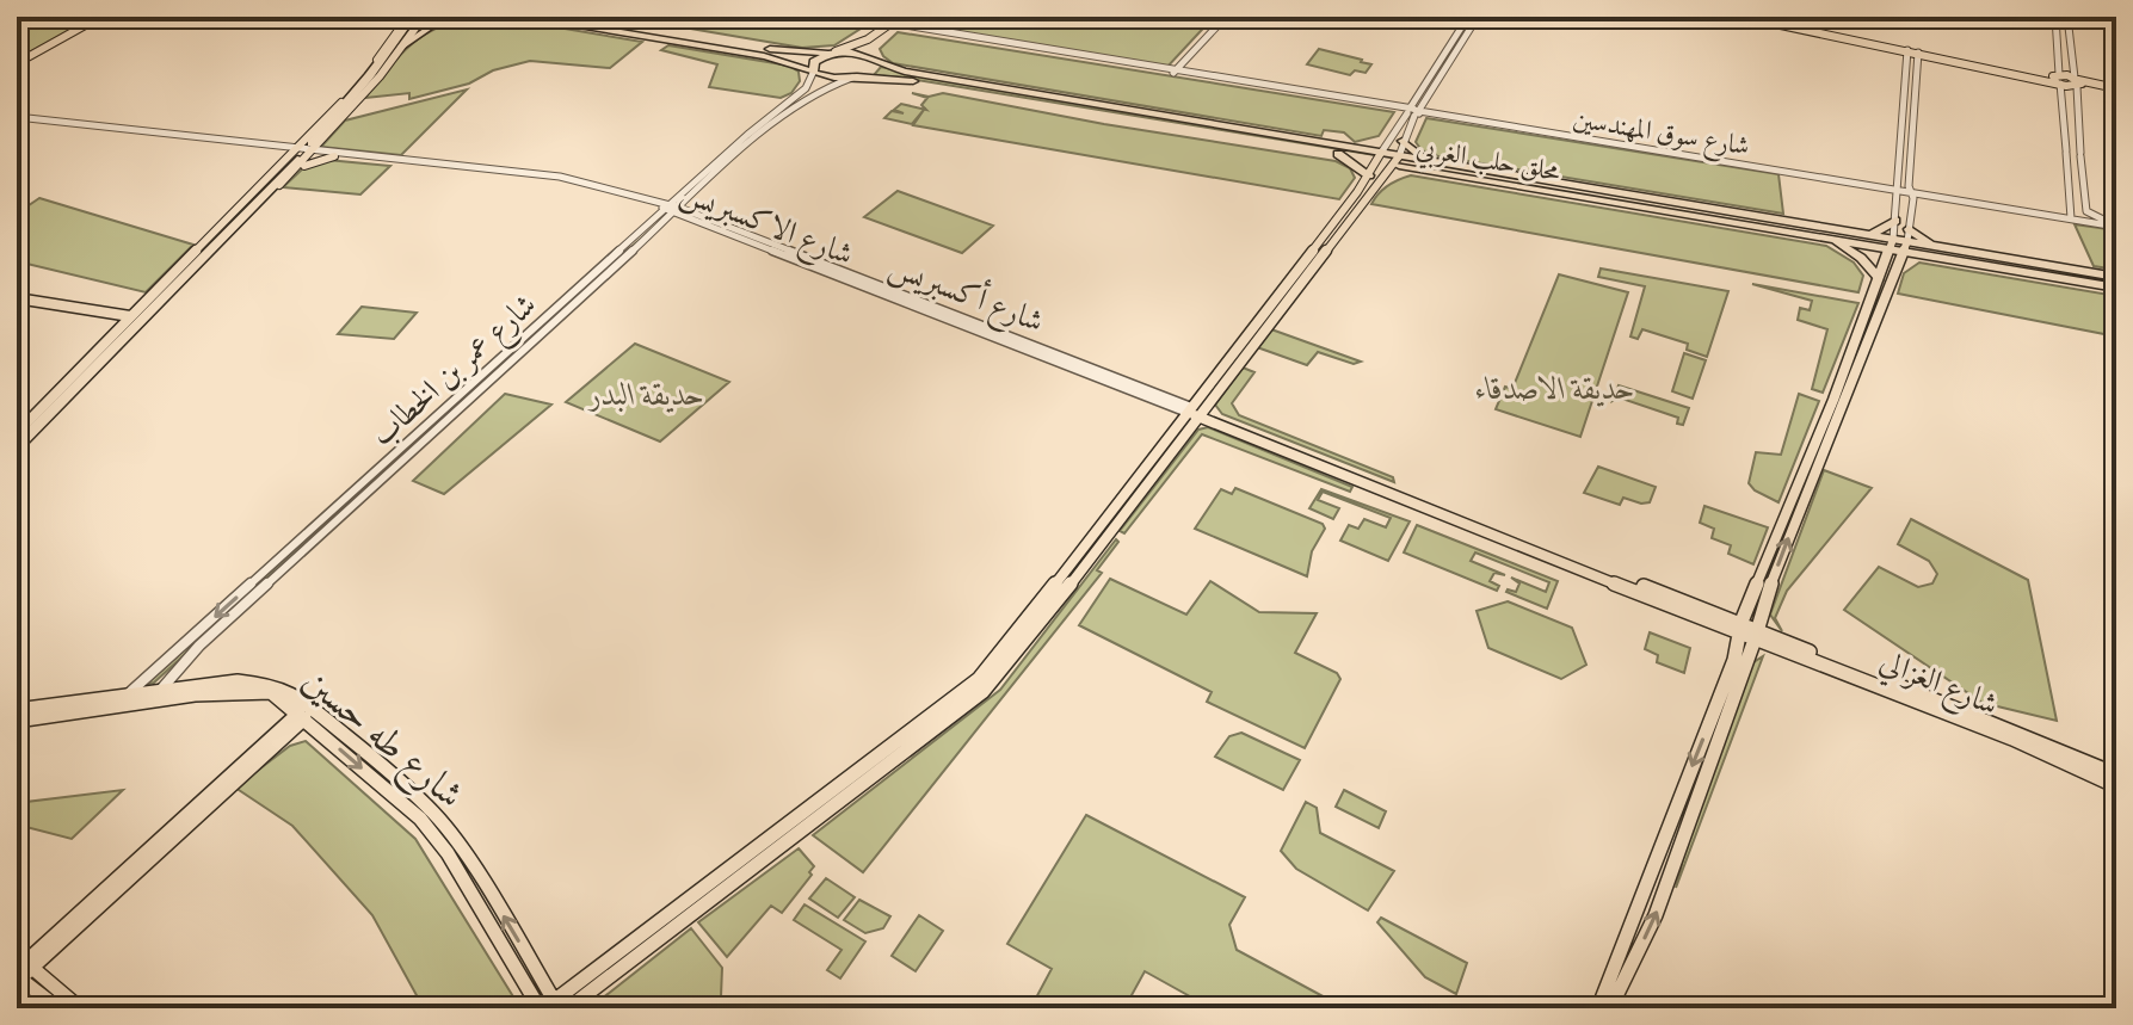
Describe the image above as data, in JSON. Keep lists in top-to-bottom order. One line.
{"streets":{"highway":["محلق حلب الغربي"],"main road":["شارع الغزالي","شارع طه حسين"],"street":["شارع سوق المهندسين","شارع الاكسبريس","شارع عمر بن الخطاب"]},"crossings":[["محلق حلب الغربي","شارع عمر بن الخطاب"],["شارع الاكسبريس","شارع عمر بن الخطاب"],["شارع الاكسبريس","شارع الغزالي"],["شارع عمر بن الخطاب","شارع طه حسين"]],"parks":["حديقة الاصدقاء","حديقة البدر"]}
